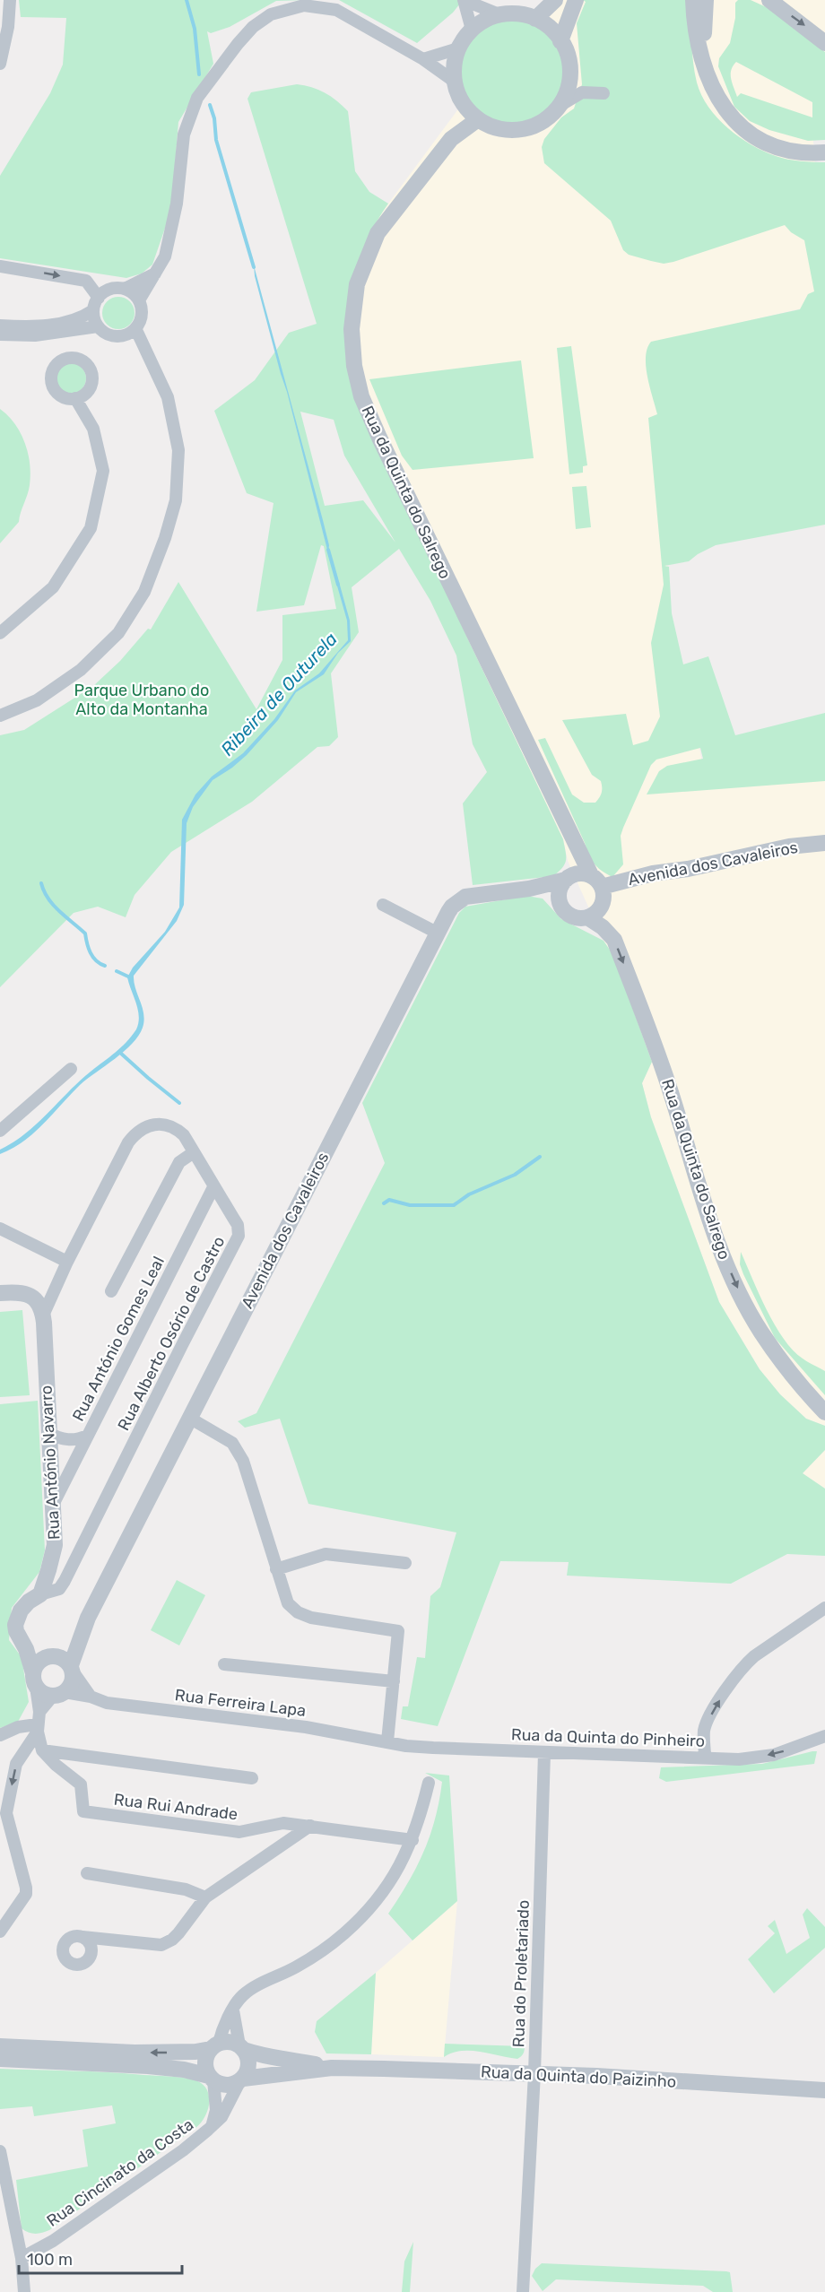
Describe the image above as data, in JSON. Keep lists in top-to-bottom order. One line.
{"streets":{"street":["Rua da Quinta do Salrego","Avenida dos Cavaleiros","Rua Alberto Osório de Castro","Rua António Gomes Leal","Rua António Navarro","Rua Ferreira Lapa","Rua da Quinta do Pinheiro","Rua Rui Andrade","Rua do Proletariado","Rua da Quinta do Paizinho","Rua Cincinato da Costa"]},"crossings":[["Rua da Quinta do Salrego","Avenida dos Cavaleiros"],["Avenida dos Cavaleiros","Rua António Navarro"],["Avenida dos Cavaleiros","Rua Ferreira Lapa"],["Rua Alberto Osório de Castro","Rua António Gomes Leal"],["Rua Alberto Osório de Castro","Rua António Navarro"],["Rua António Gomes Leal","Rua António Navarro"],["Rua António Navarro","Rua Ferreira Lapa"],["Rua Ferreira Lapa","Rua da Quinta do Pinheiro"],["Rua da Quinta do Pinheiro","Rua do Proletariado"],["Rua do Proletariado","Rua da Quinta do Paizinho"],["Rua da Quinta do Paizinho","Rua Cincinato da Costa"]],"one_way":["Rua da Quinta do Salrego"],"water":["Ribeira de Outurela"],"parks":["Parque Urbano do Alto da Montanha"],"scale_bar":"100 m"}
